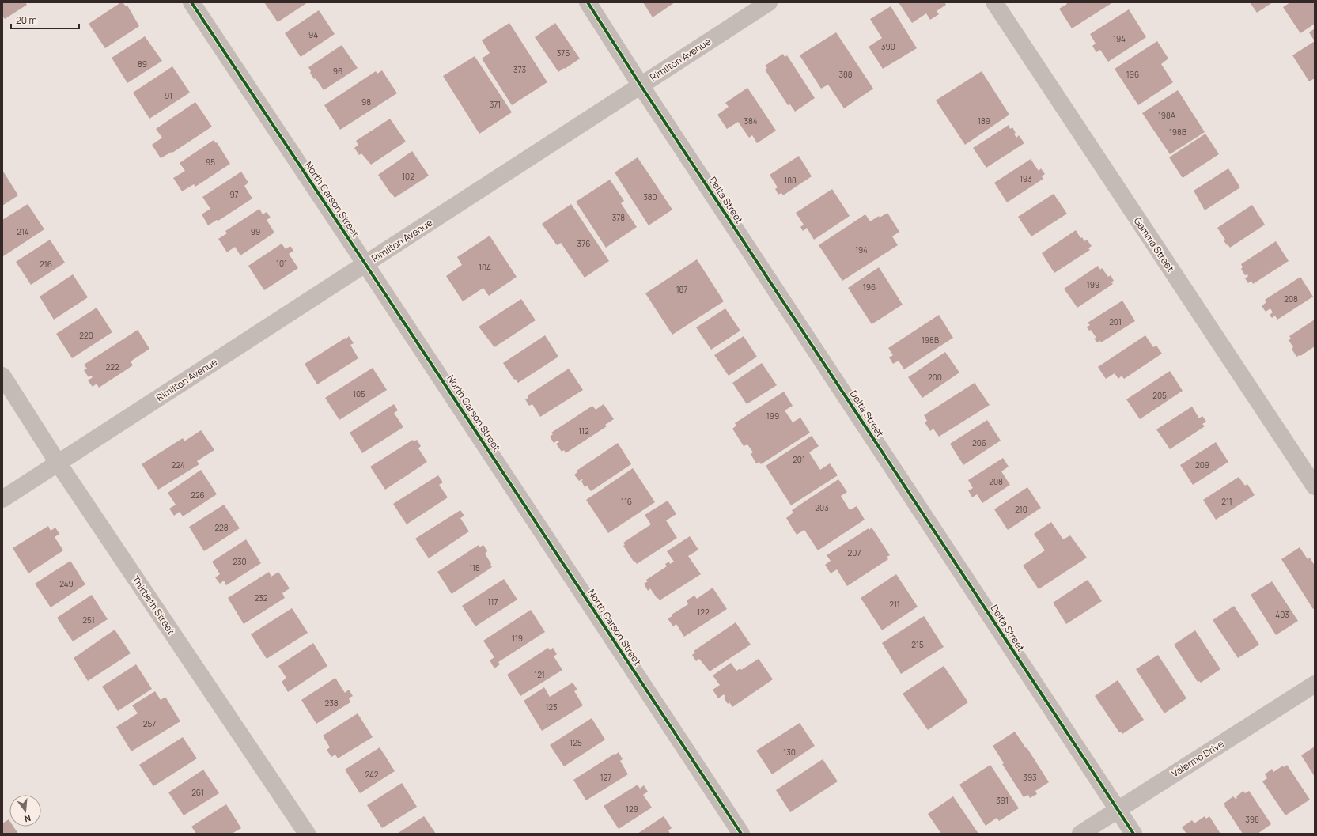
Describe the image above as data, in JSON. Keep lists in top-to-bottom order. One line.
{"streets":{"street":["Rimilton Avenue","North Carson Street","Delta Street","Gamma Street","Thirtieth Street","Valermo Drive"]},"crossings":[["Rimilton Avenue","North Carson Street"],["Rimilton Avenue","Delta Street"],["Rimilton Avenue","Thirtieth Street"],["Delta Street","Valermo Drive"]],"house_numbers":["94","194","390","375","89","373","96","388","196","91","98","371","198A","384","189","198B","95","102","193","188","97","380","378","214","99","376","194","101","216","104","199","196","187","208","201","220","198B","222","200","105","205","199","112","206","201","224","209","208","226","116","211","203","210","228","207","230","115","249","232","117","211","122","403","251","119","215","121","238","123","257","125","130","242","127","393","261","391","129","398"],"scale_bar":"20 m","north":"bottom"}
